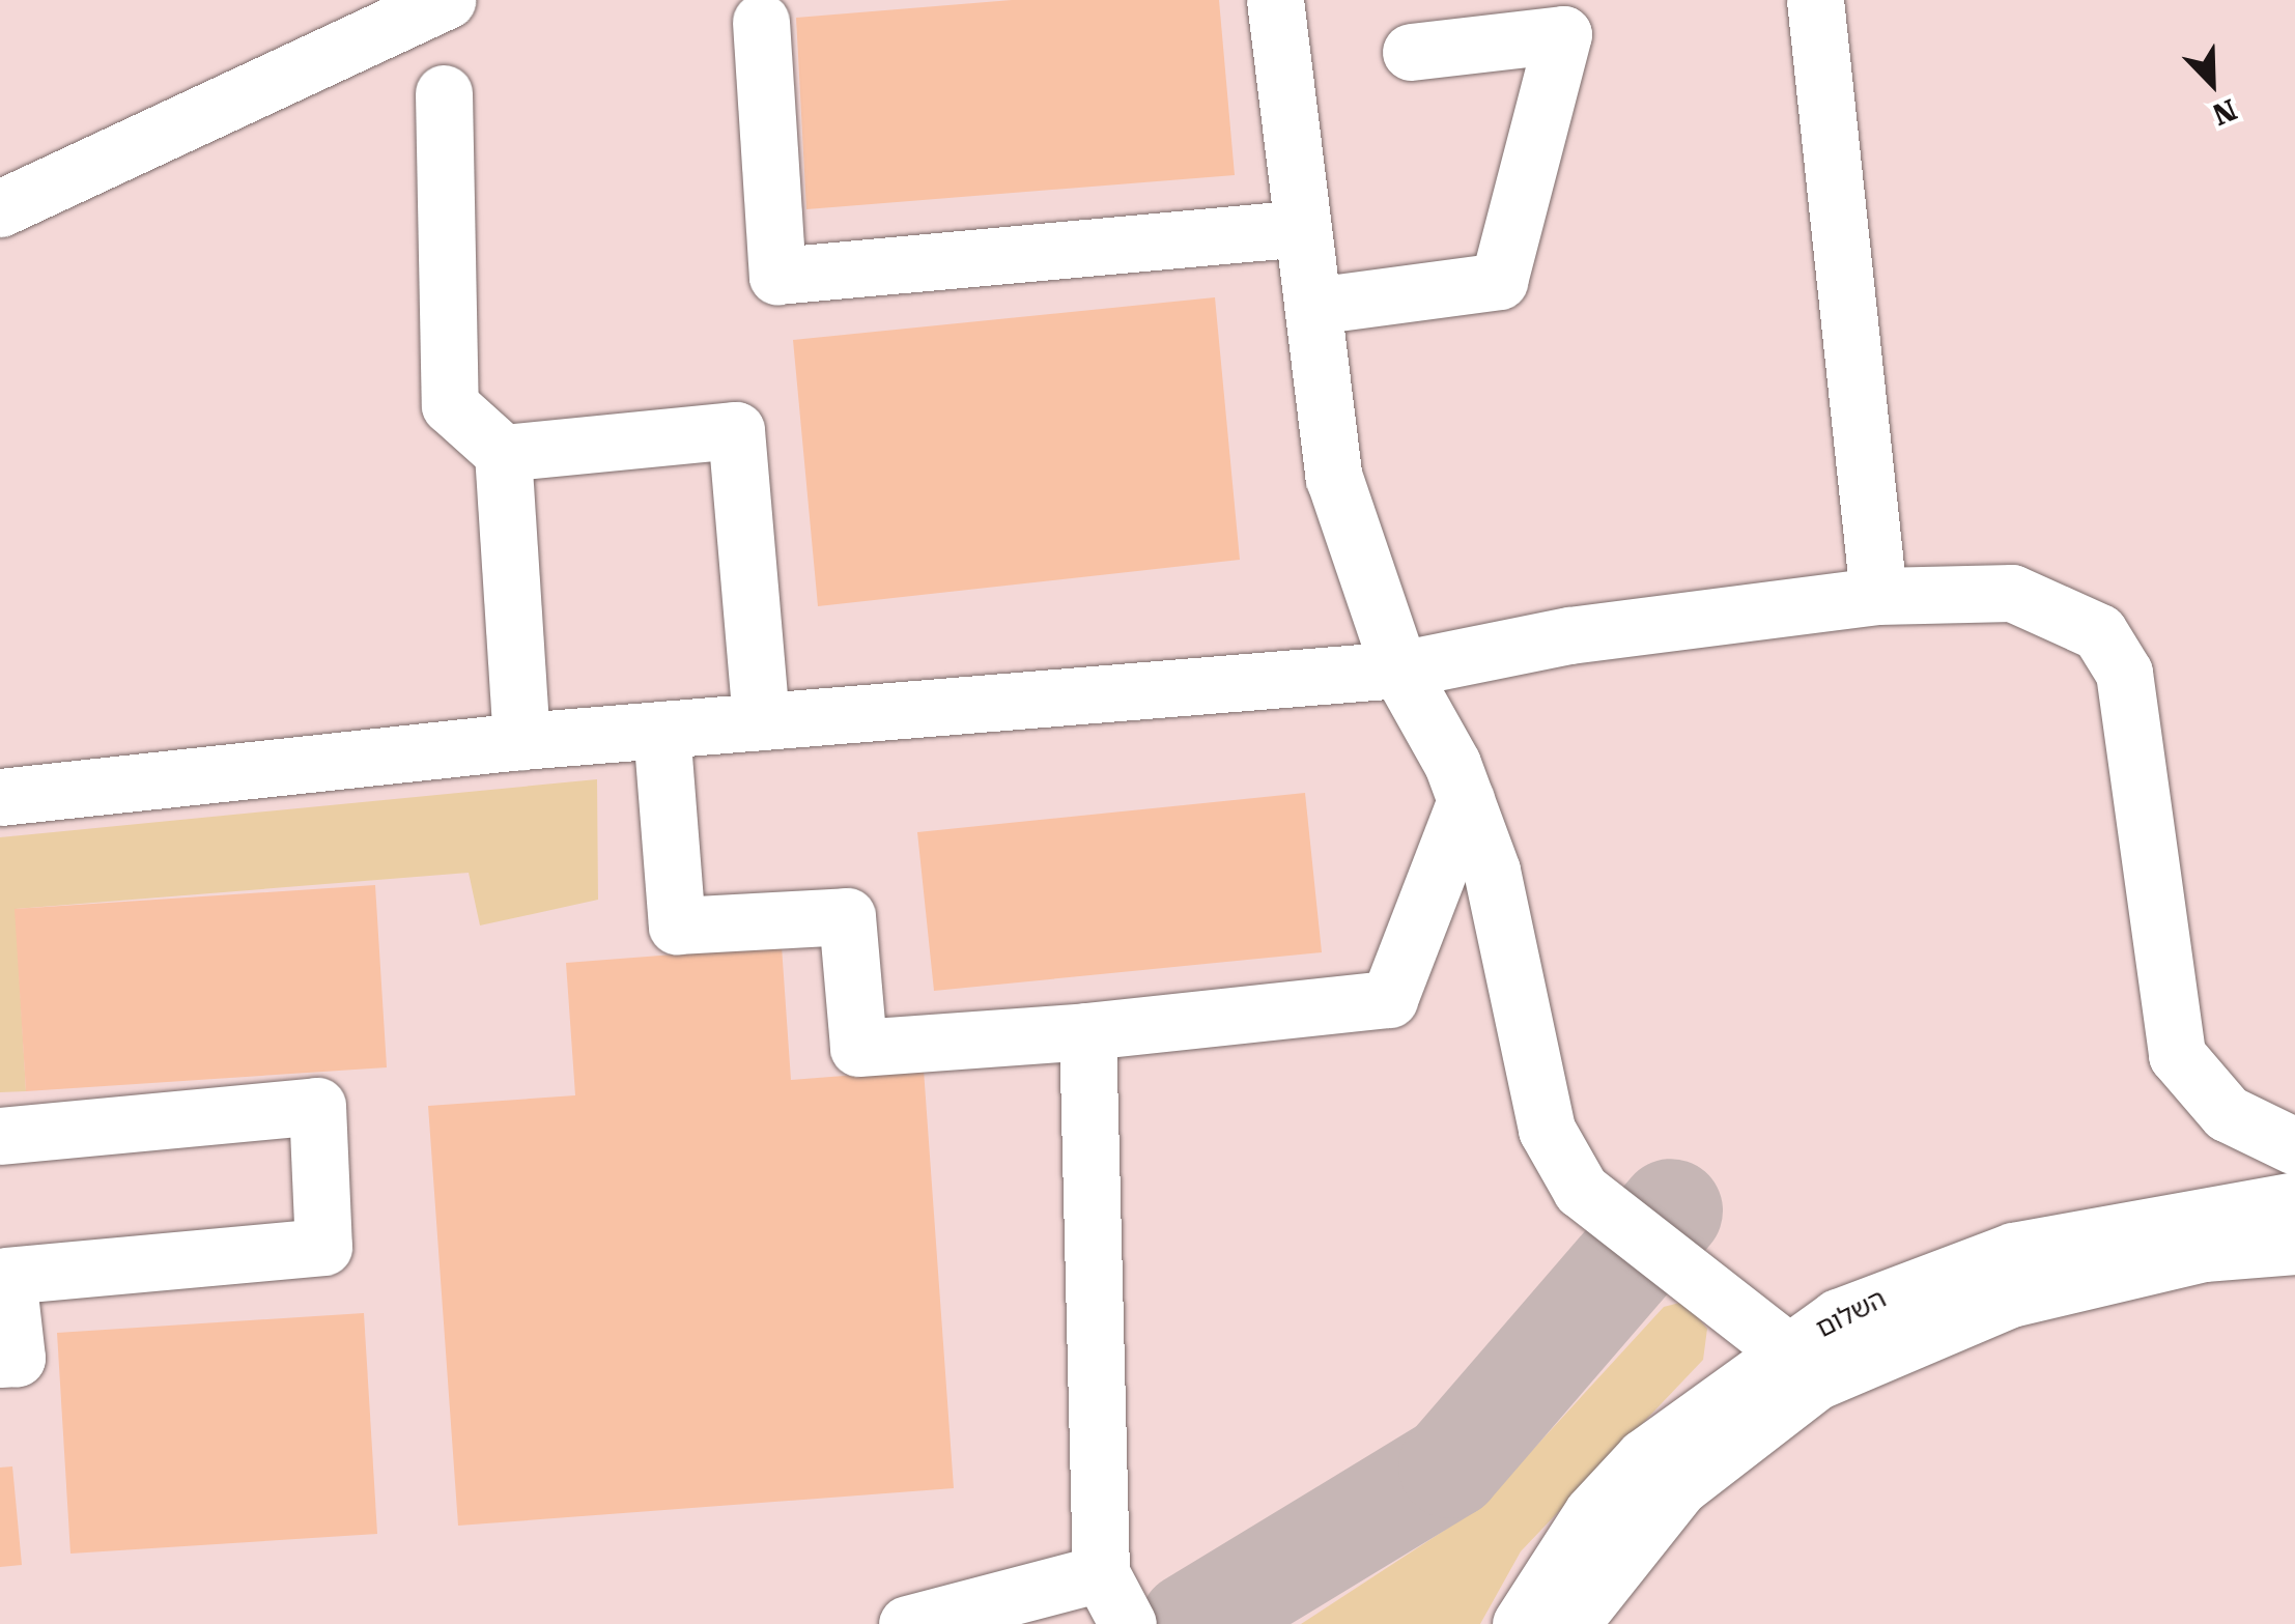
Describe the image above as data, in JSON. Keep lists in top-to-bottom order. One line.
{"streets":{"lane":["השלום"]},"north":"bottom right"}
